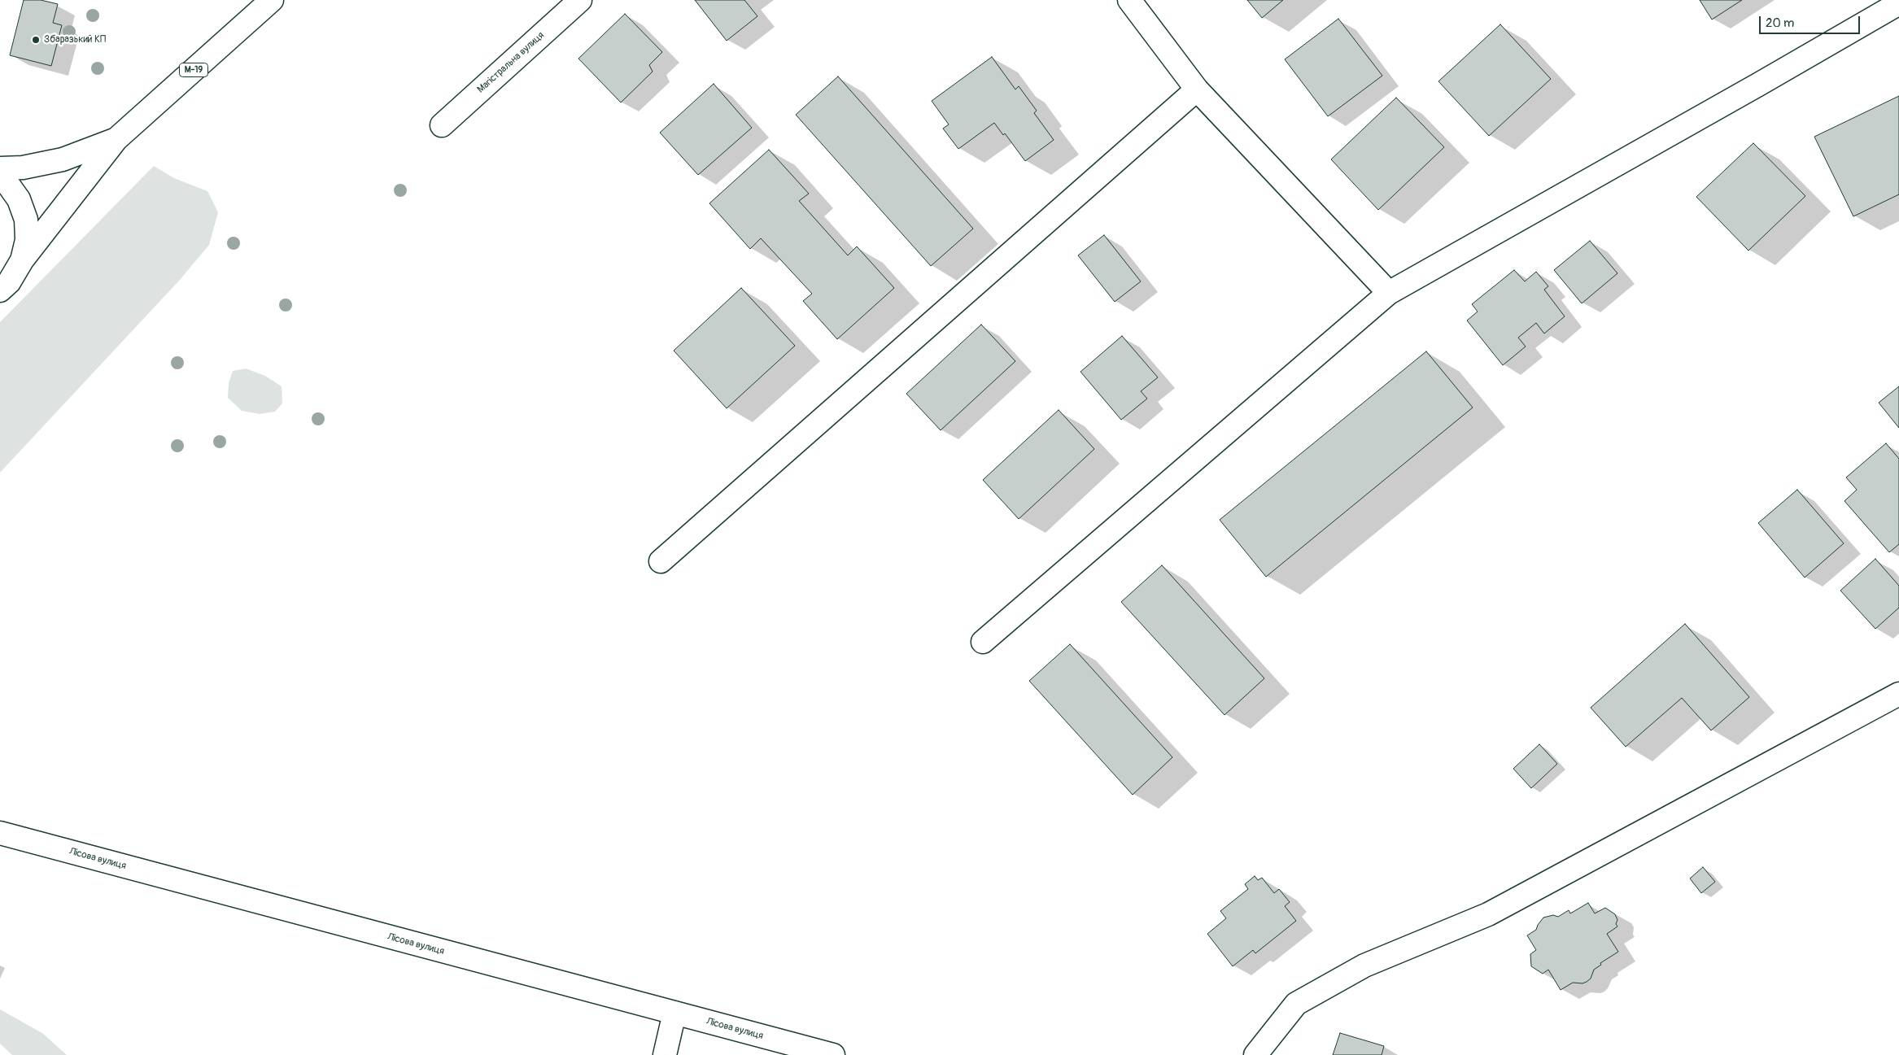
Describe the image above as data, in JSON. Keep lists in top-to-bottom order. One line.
{"streets":{"main road":["Магістральна вулиця","М-19","Лісова вулиця"]},"places":["Збаразький КП"],"scale_bar":"20 m"}
